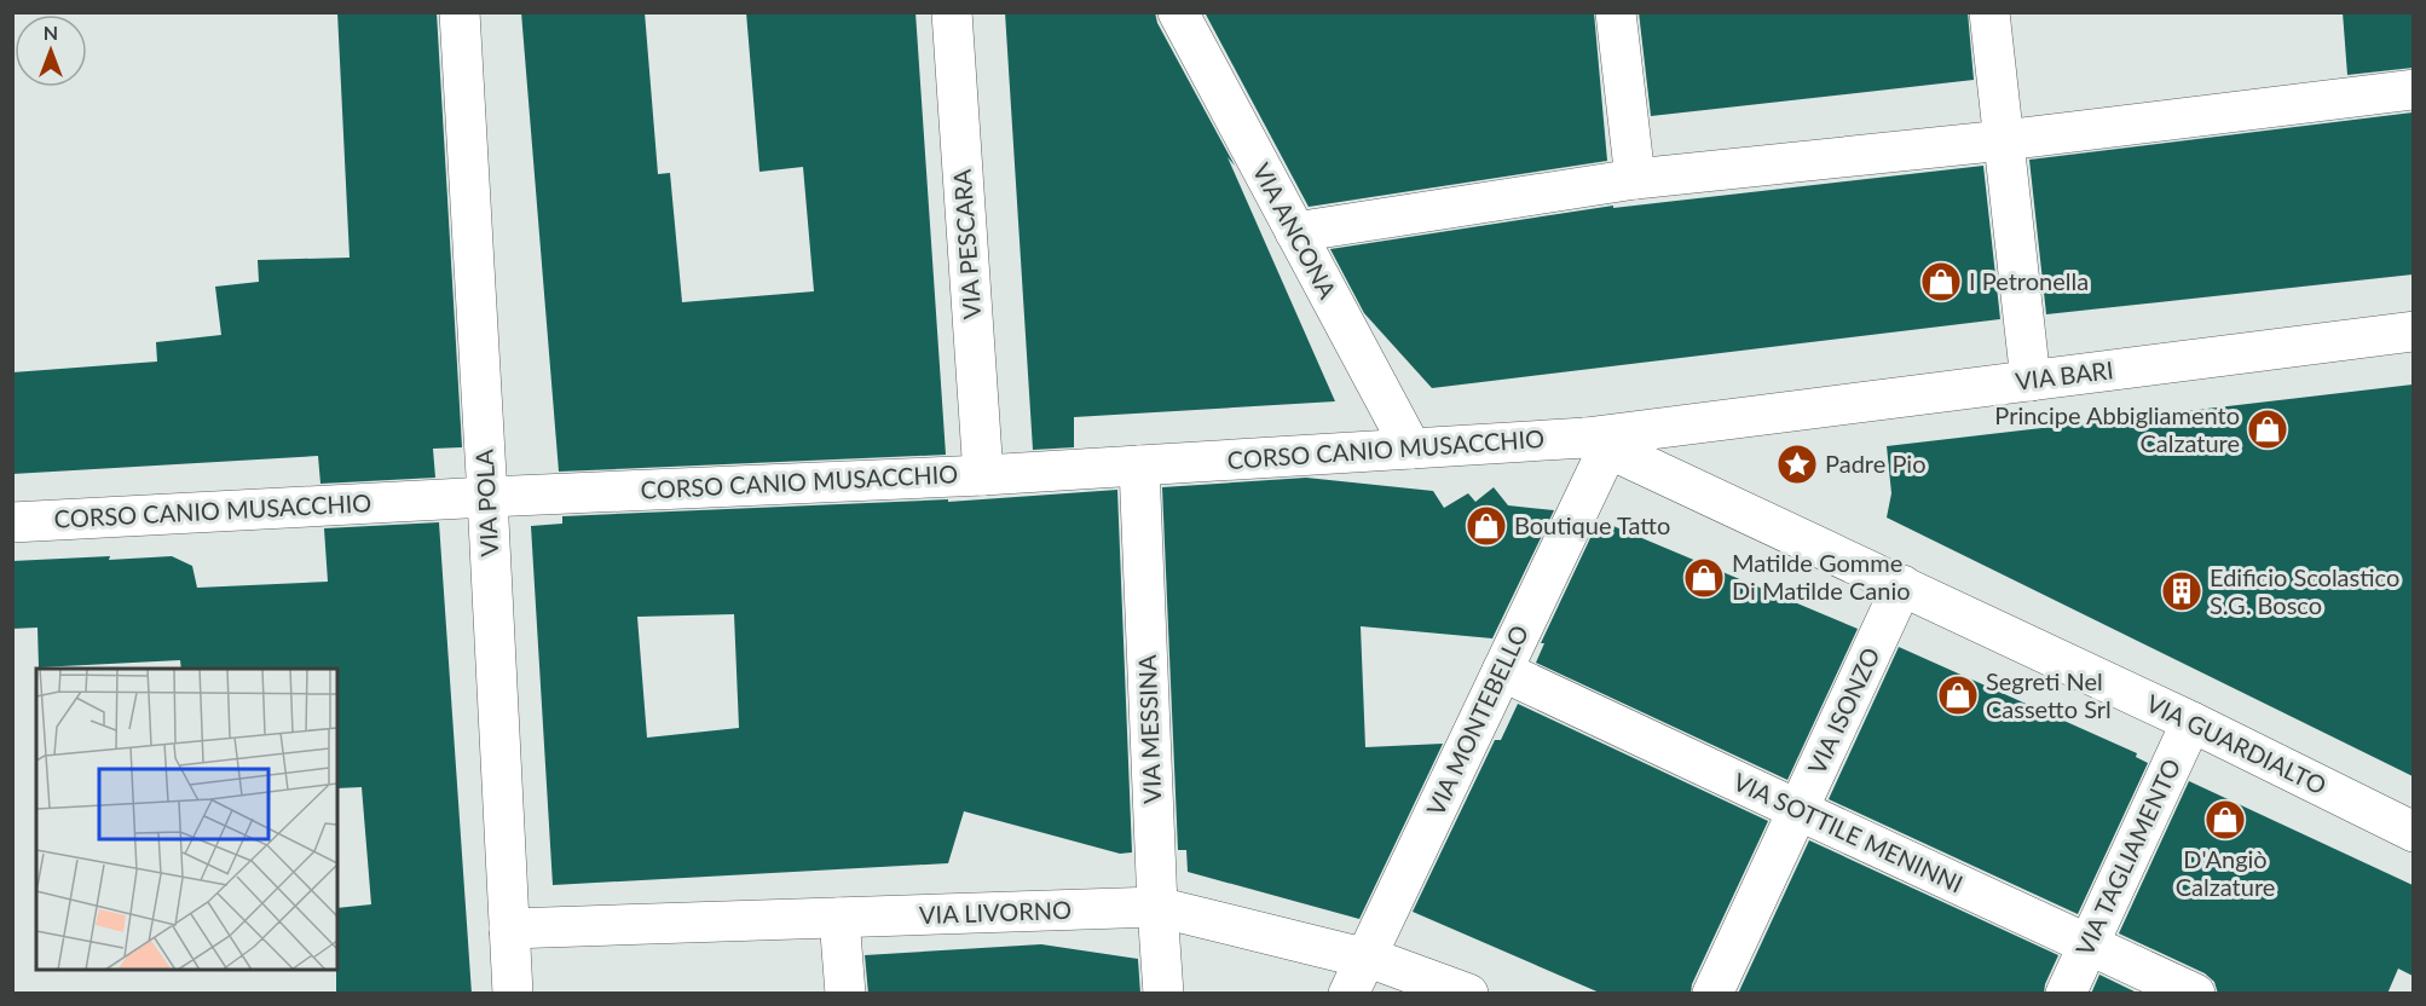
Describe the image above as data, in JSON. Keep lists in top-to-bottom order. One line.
{"streets":{"street":["VIA ANCONA","VIA PESCARA","VIA BARI","CORSO CANIO MUSACCHIO","VIA POLA","VIA ISONZO","VIA MONTEBELLO","VIA MESSINA","VIA GUARDIALTO","VIA SOTTILE MENINNI","VIA TAGLIAMENTO","VIA LIVORNO"]},"crossings":[["VIA ANCONA","CORSO CANIO MUSACCHIO"],["VIA PESCARA","CORSO CANIO MUSACCHIO"],["VIA BARI","CORSO CANIO MUSACCHIO"],["VIA BARI","VIA MONTEBELLO"],["VIA BARI","VIA GUARDIALTO"],["CORSO CANIO MUSACCHIO","VIA POLA"],["CORSO CANIO MUSACCHIO","VIA MONTEBELLO"],["CORSO CANIO MUSACCHIO","VIA MESSINA"],["CORSO CANIO MUSACCHIO","VIA GUARDIALTO"],["VIA POLA","VIA LIVORNO"],["VIA ISONZO","VIA GUARDIALTO"],["VIA ISONZO","VIA SOTTILE MENINNI"],["VIA MONTEBELLO","VIA GUARDIALTO"],["VIA MONTEBELLO","VIA SOTTILE MENINNI"],["VIA MONTEBELLO","VIA LIVORNO"],["VIA MESSINA","VIA LIVORNO"],["VIA GUARDIALTO","VIA TAGLIAMENTO"],["VIA SOTTILE MENINNI","VIA TAGLIAMENTO"]],"places":{"shop":["I Petronella","Principe Abbigliamento Calzature","Boutique Tatto","Matilde Gomme Di Matilde Canio","Segreti Nel Cassetto Srl","D'Angiò Calzature"],"place":["Padre Pio"],"building":["Edificio Scolastico S.G. Bosco"]},"north":"top"}
